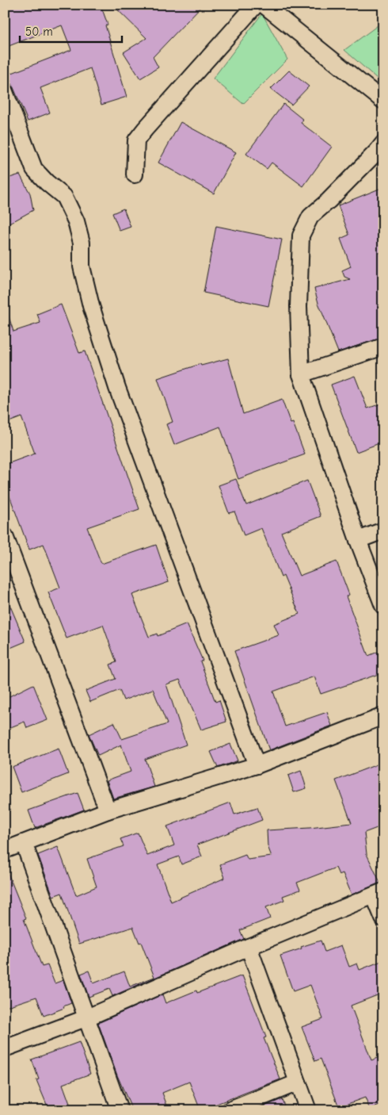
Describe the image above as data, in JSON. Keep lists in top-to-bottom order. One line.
{"scale_bar":"50 m"}
